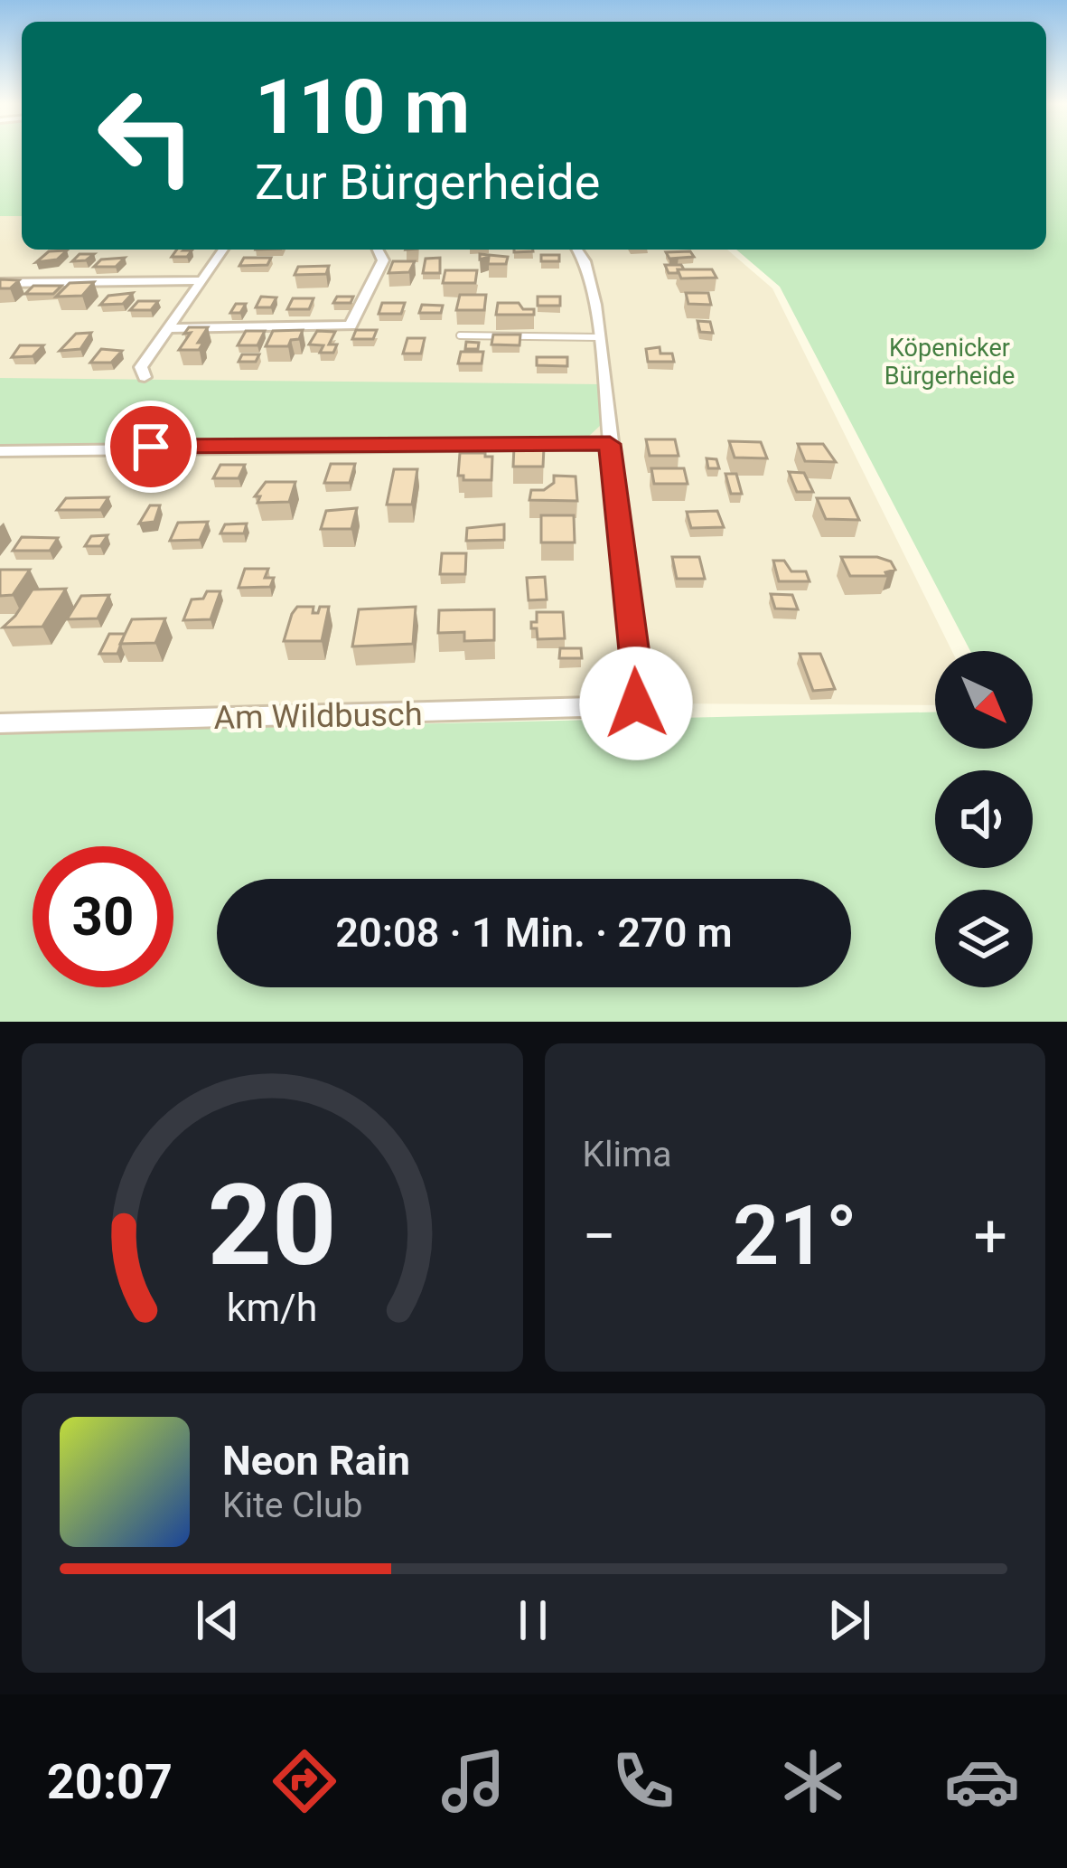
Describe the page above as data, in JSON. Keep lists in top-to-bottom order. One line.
{"streets":{"street":["Am Wildbusch"]},"parks":["Köpenicker Bürgerheide"],"north":"bottom right","page":{"turn":["110 m","Zur Bürgerheide"],"limit":"30","trip":"20:08 · 1 Min. · 270 m","tile":"Klima","heat":["−","21°","+"],"song":["Neon Rain","Kite Club"],"tabs":"20:07","gauge":["20","km/h"]}}
